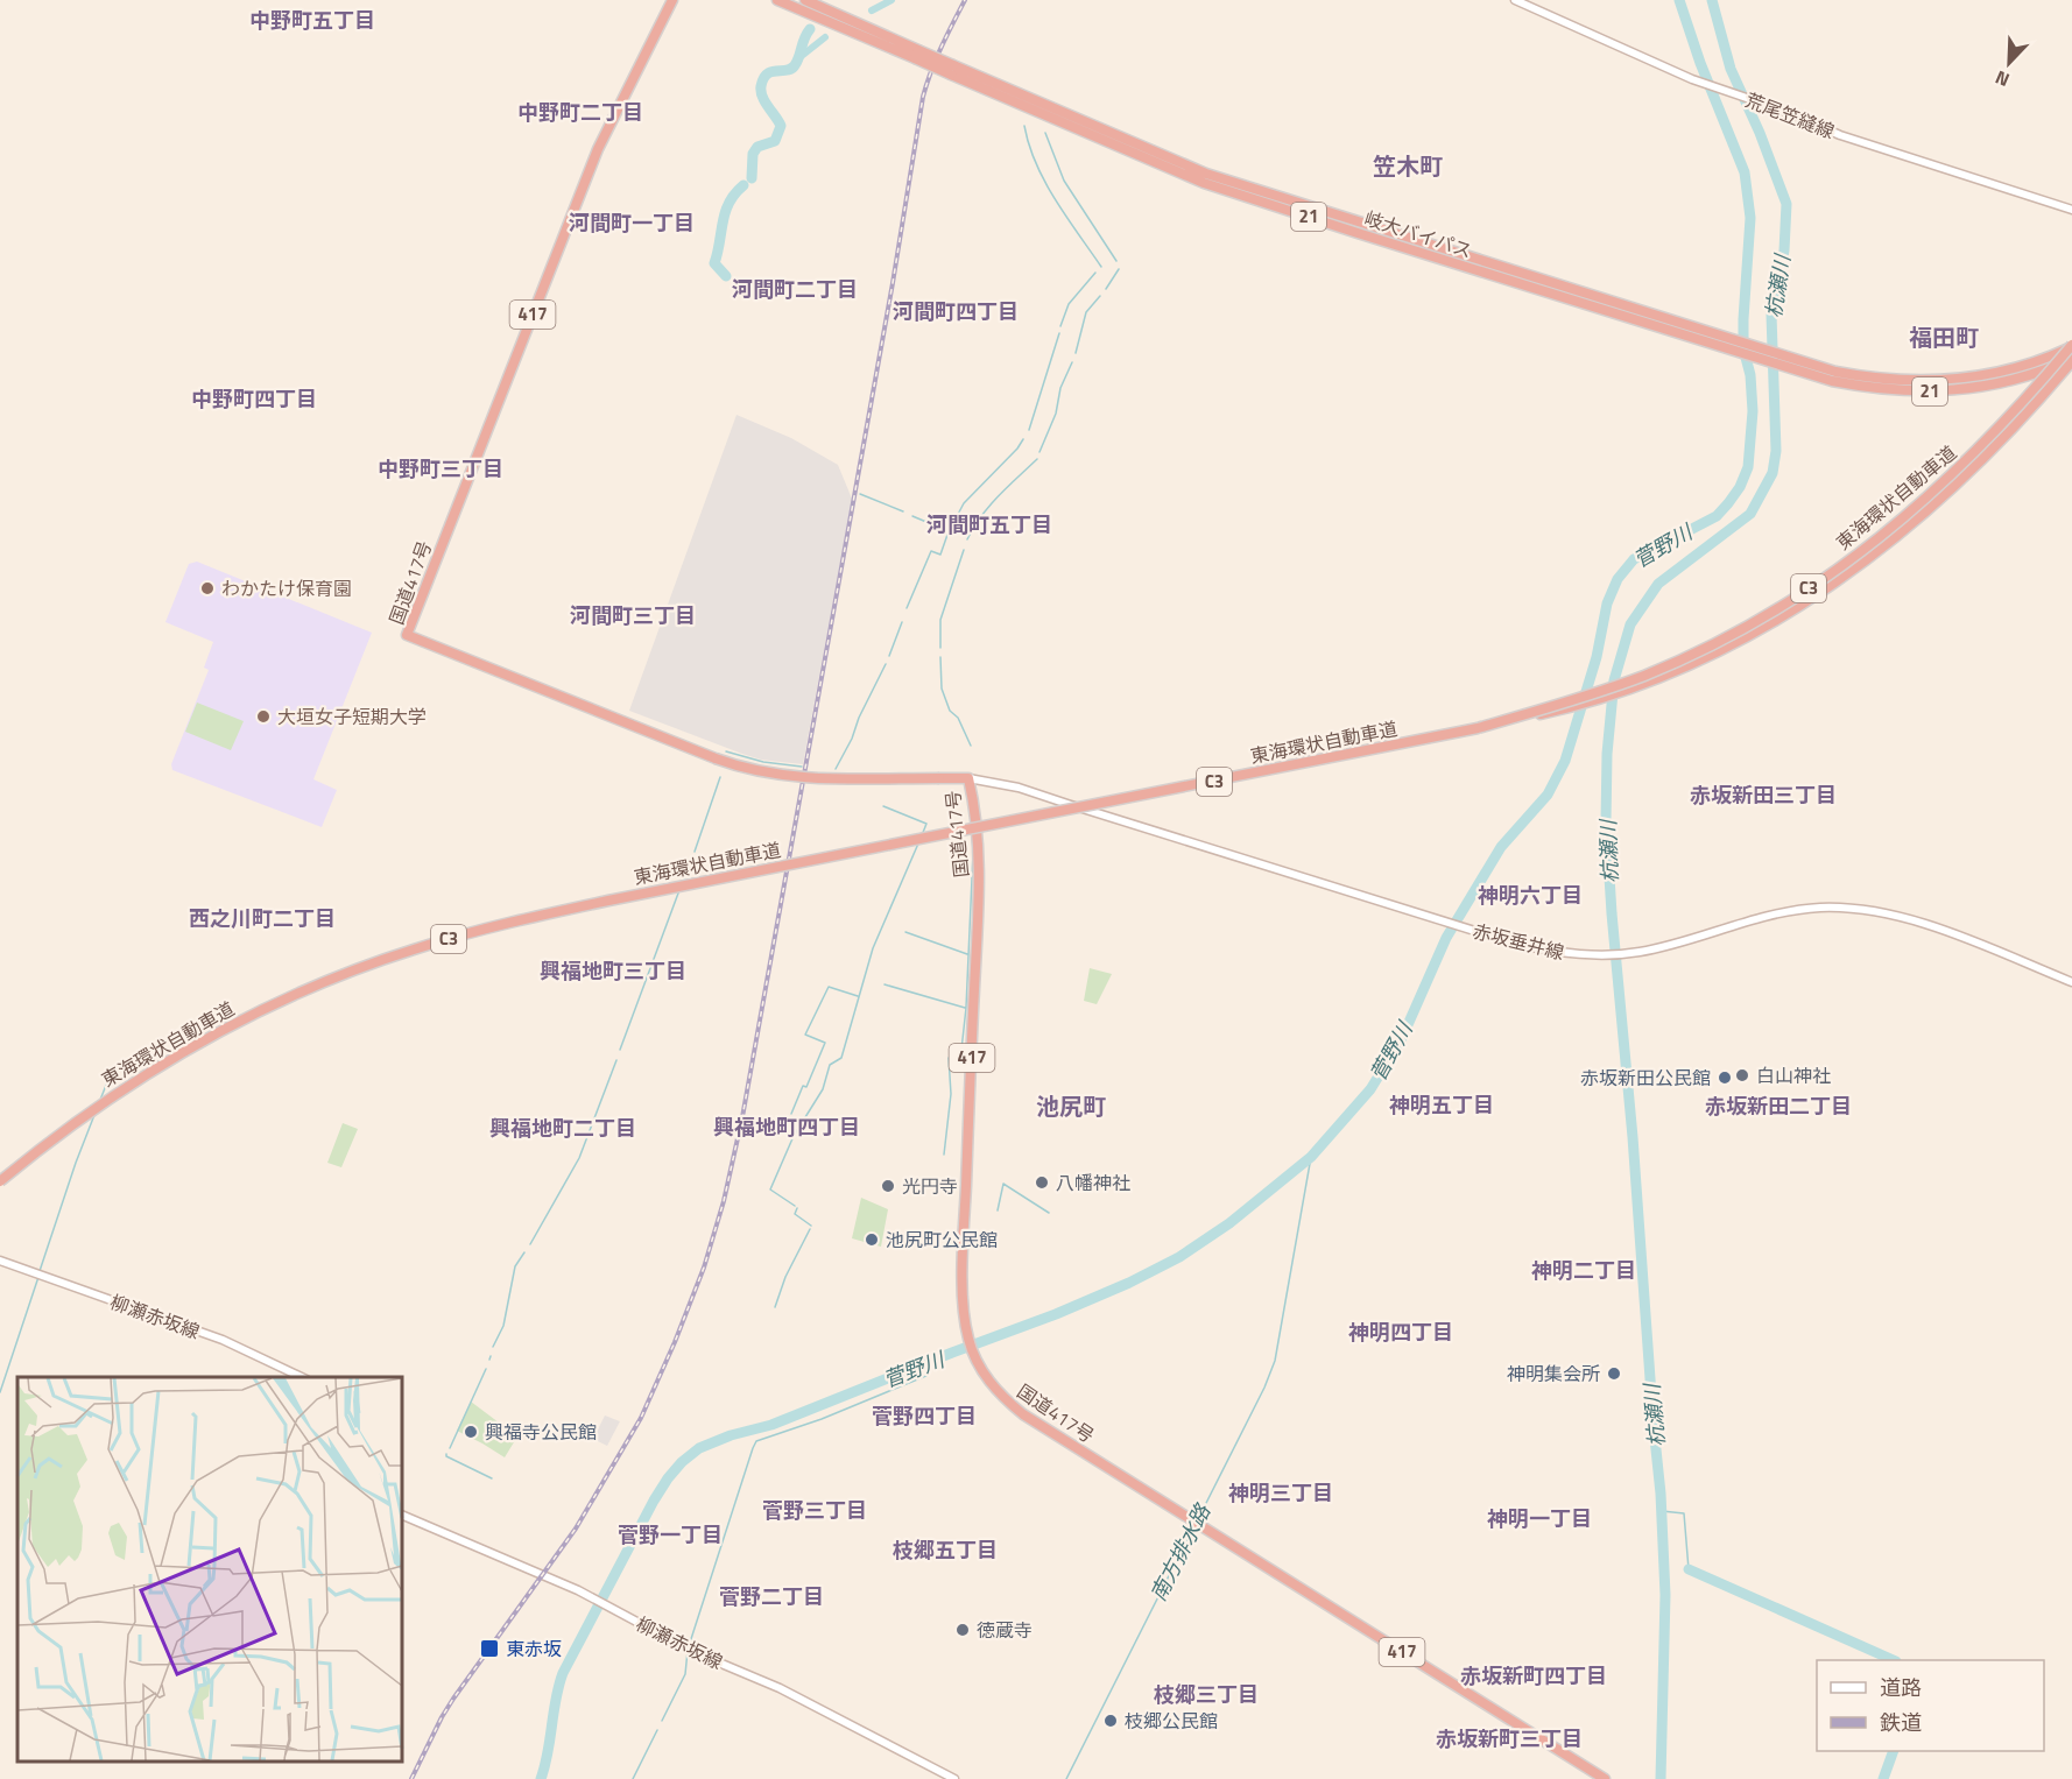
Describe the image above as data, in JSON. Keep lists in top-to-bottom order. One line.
{"streets":{"highway":["21","岐大バイパス","417","東海環状自動車道","国道417号","C3"],"main road":["荒尾笠縫線","赤坂垂井線","柳瀬赤坂線"]},"crossings":[["岐大バイパス","東海環状自動車道"],["国道417号","赤坂垂井線"]],"districts":["中野町五丁目","中野町二丁目","笠木町","河間町一丁目","河間町二丁目","河間町四丁目","福田町","中野町四丁目","中野町三丁目","河間町五丁目","河間町三丁目","赤坂新田三丁目","神明六丁目","西之川町二丁目","興福地町三丁目","神明五丁目","池尻町","赤坂新田二丁目","興福地町四丁目","興福地町二丁目","神明二丁目","神明四丁目","菅野四丁目","神明三丁目","菅野三丁目","神明一丁目","菅野一丁目","枝郷五丁目","菅野二丁目","赤坂新町四丁目","枝郷三丁目","赤坂新町三丁目"],"water":["杭瀬川","菅野川","南方排水路"],"places":{"other":["わかたけ保育園","大垣女子短期大学","白山神社","赤坂新田公民館","八幡神社","光円寺","池尻町公民館","神明集会所","興福寺公民館","徳蔵寺","枝郷公民館"],"transit":["東赤坂"]},"legend":["道路","鉄道"],"north":"bottom left"}
